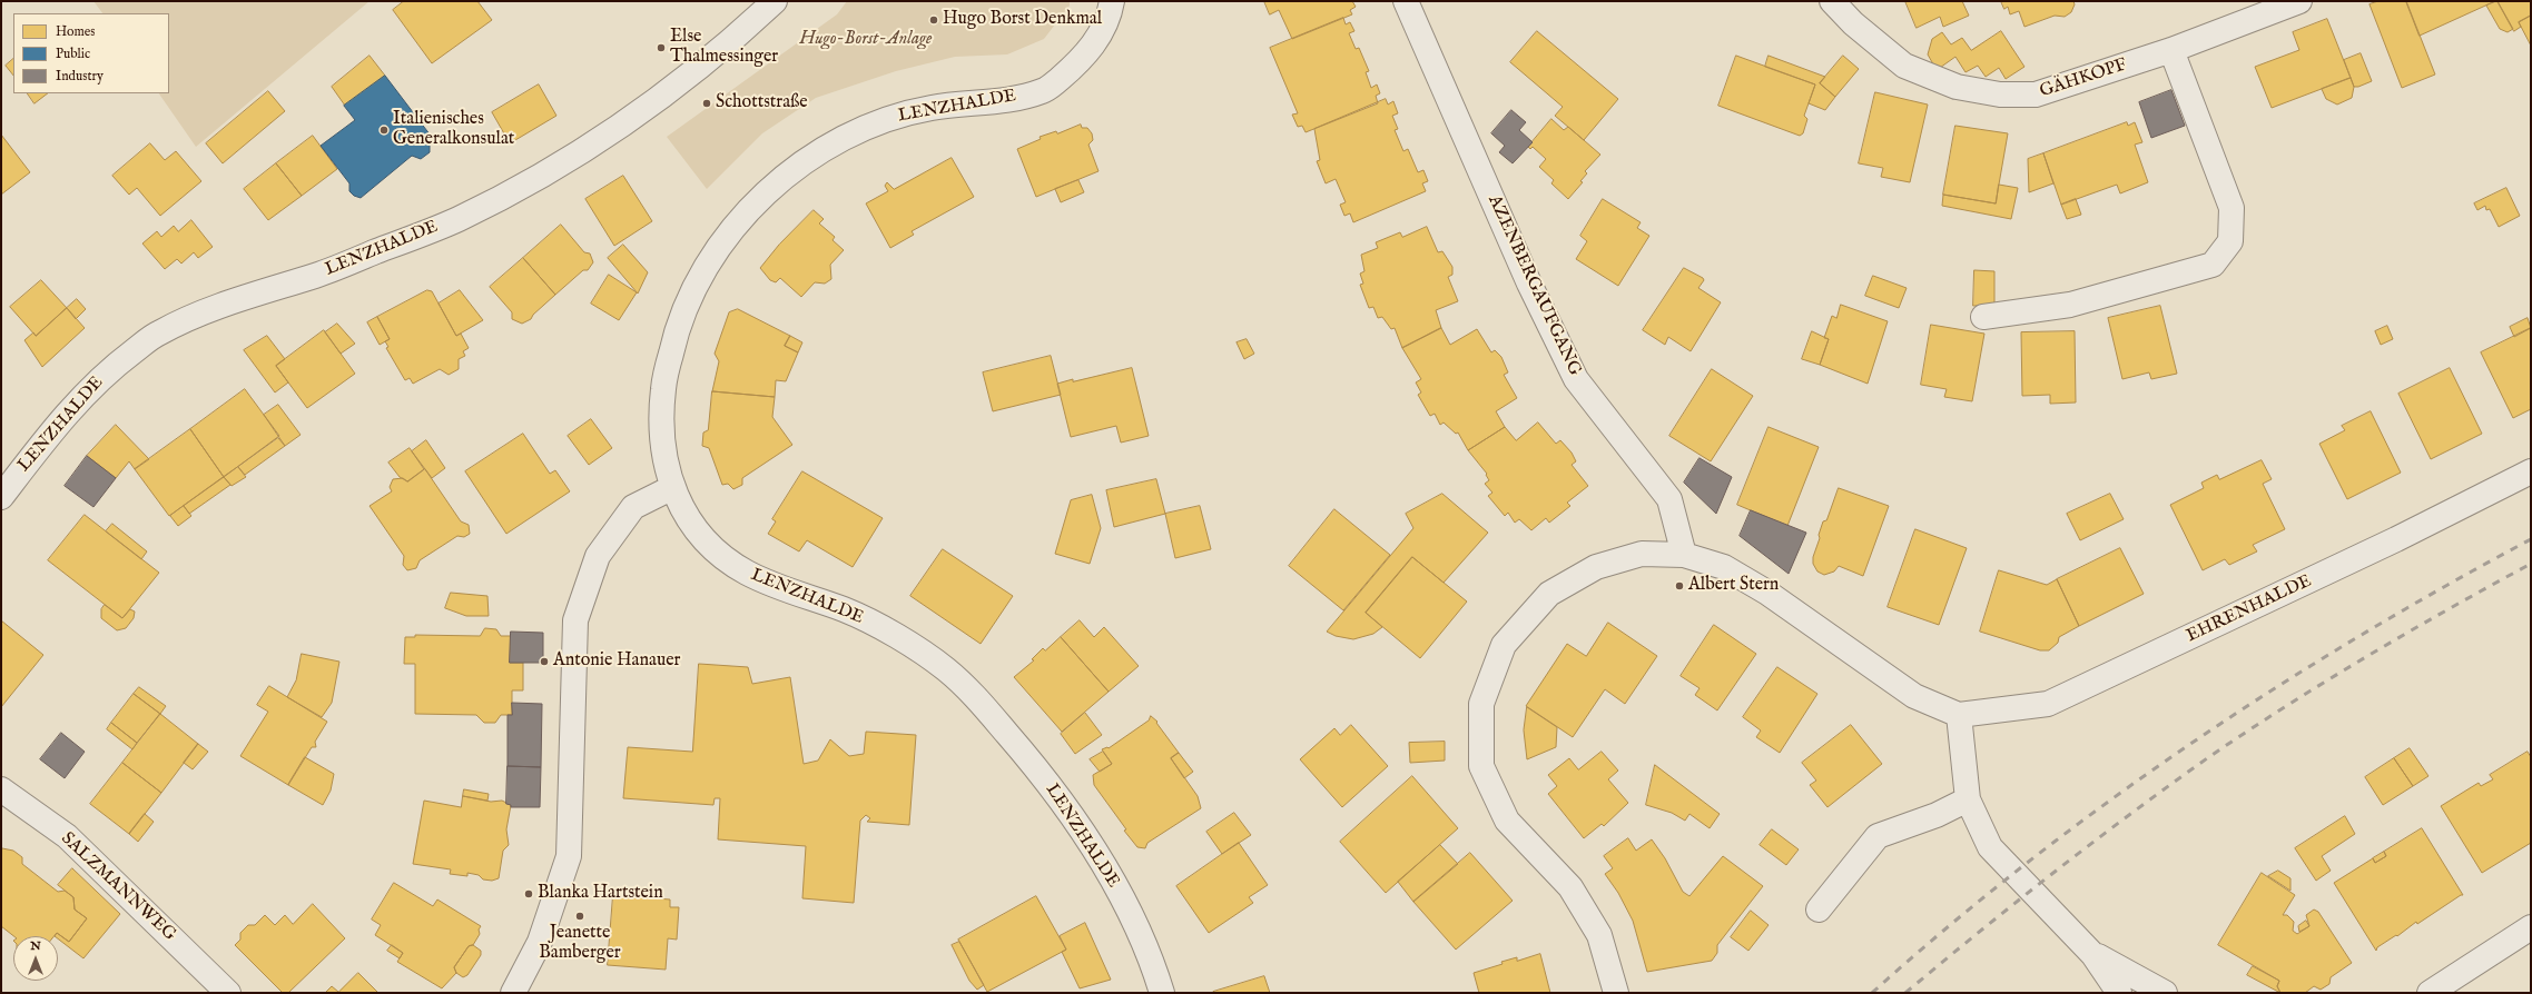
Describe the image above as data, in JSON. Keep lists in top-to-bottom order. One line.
{"streets":{"street":["GÄHKOPF","LENZHALDE","AZENBERGAUFGANG","EHRENHALDE","SALZMANNWEG"]},"parks":["Hugo-Borst-Anlage"],"places":["Hugo Borst Denkmal","Else Thalmessinger","Schottstraße","Italienisches Generalkonsulat","Albert Stern","Antonie Hanauer","Blanka Hartstein","Jeanette Bamberger"],"legend":["Homes","Public","Industry"],"north":"top"}
